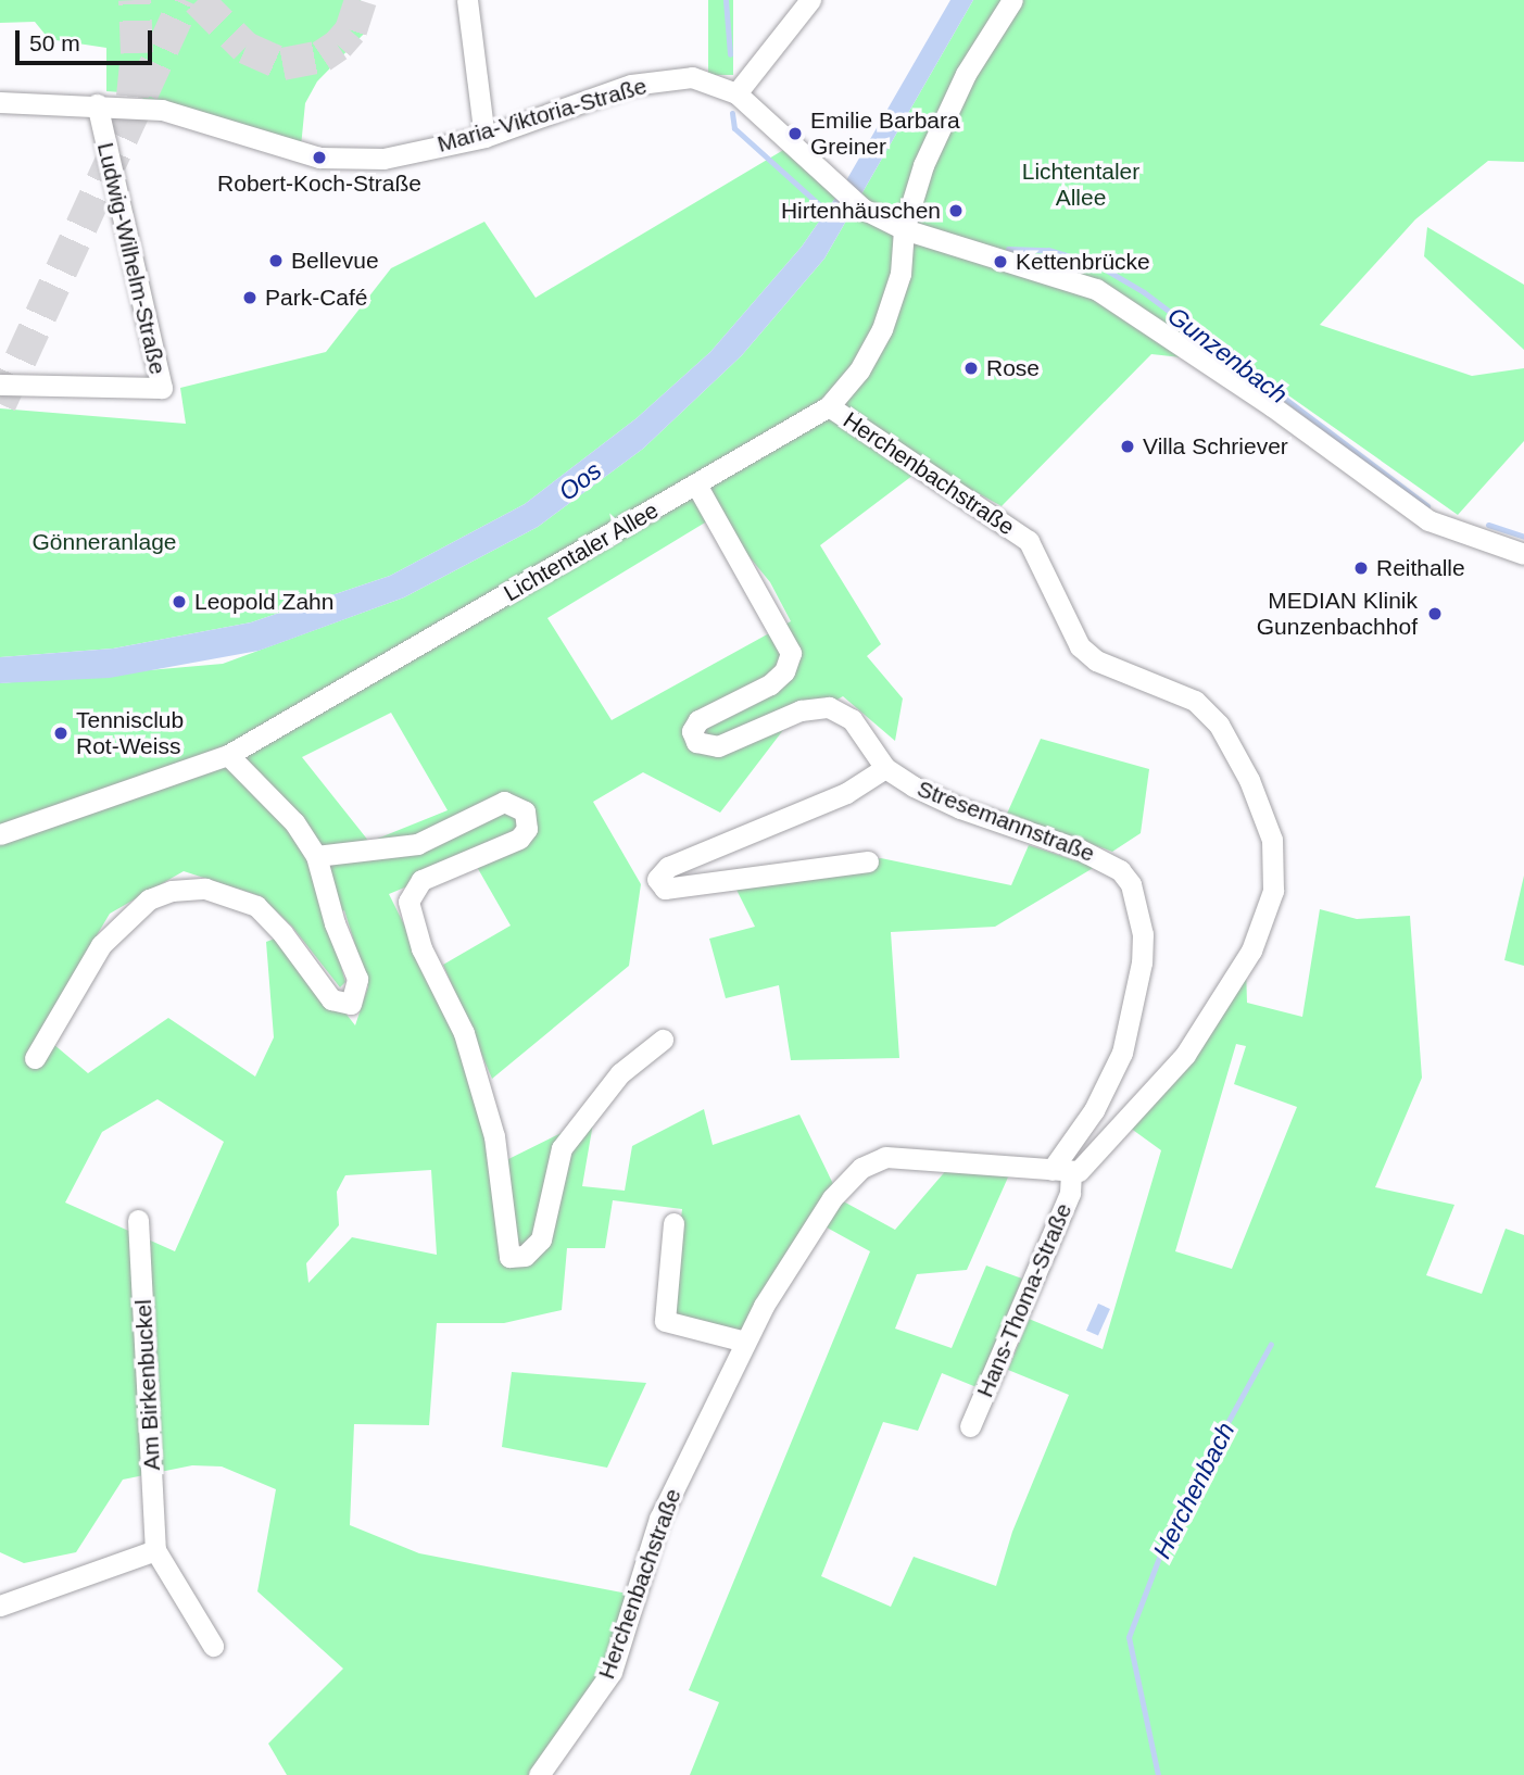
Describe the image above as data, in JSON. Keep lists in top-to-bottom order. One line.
{"streets":{"street":["Maria-Viktoria-Straße","Ludwig-Wilhelm-Straße","Herchenbachstraße","Lichtentaler Allee","Stresemannstraße","Hans-Thoma-Straße","Am Birkenbuckel"]},"crossings":[["Maria-Viktoria-Straße","Ludwig-Wilhelm-Straße"],["Maria-Viktoria-Straße","Lichtentaler Allee"],["Herchenbachstraße","Lichtentaler Allee"],["Herchenbachstraße","Stresemannstraße"],["Herchenbachstraße","Hans-Thoma-Straße"],["Stresemannstraße","Hans-Thoma-Straße"]],"water":["Gunzenbach","Oos","Herchenbach"],"parks":["Lichtentaler Allee","Gönneranlage"],"places":["Emilie Barbara Greiner","Robert-Koch-Straße","Hirtenhäuschen","Bellevue","Kettenbrücke","Park-Café","Rose","Villa Schriever","Reithalle","Leopold Zahn","MEDIAN Klinik Gunzenbachhof","Tennisclub Rot-Weiss"],"scale_bar":"50 m"}
